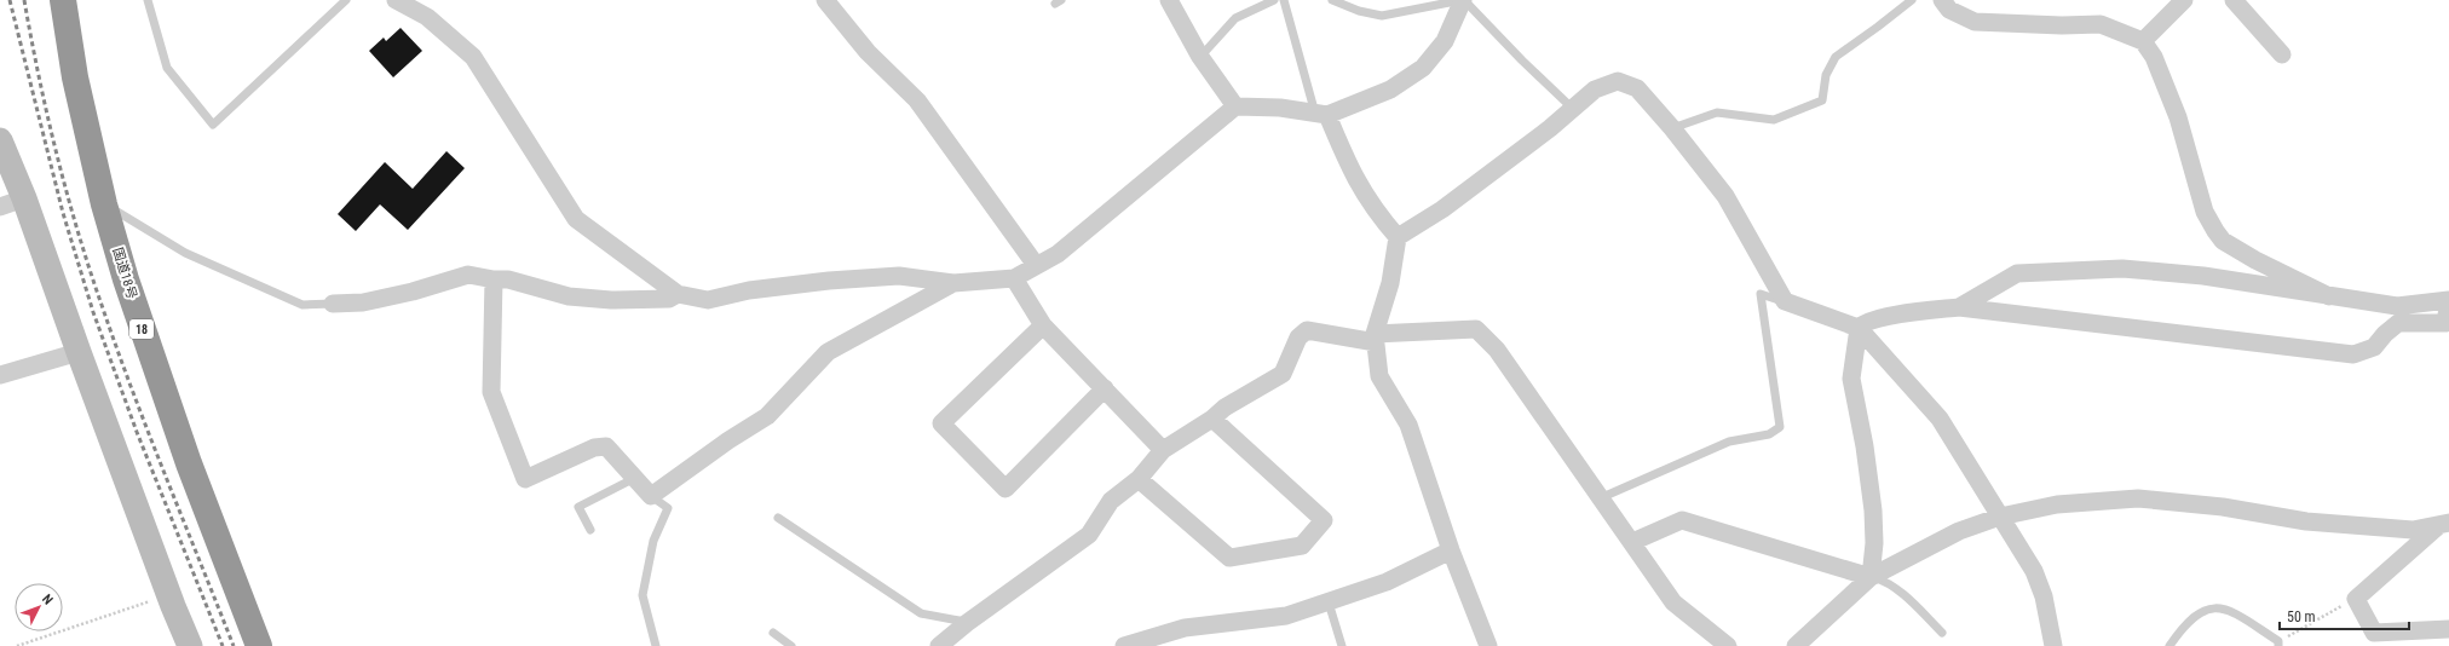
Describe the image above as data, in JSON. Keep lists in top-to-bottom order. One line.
{"streets":{"highway":["国道18号","18"]},"scale_bar":"50 m","north":"top right"}
